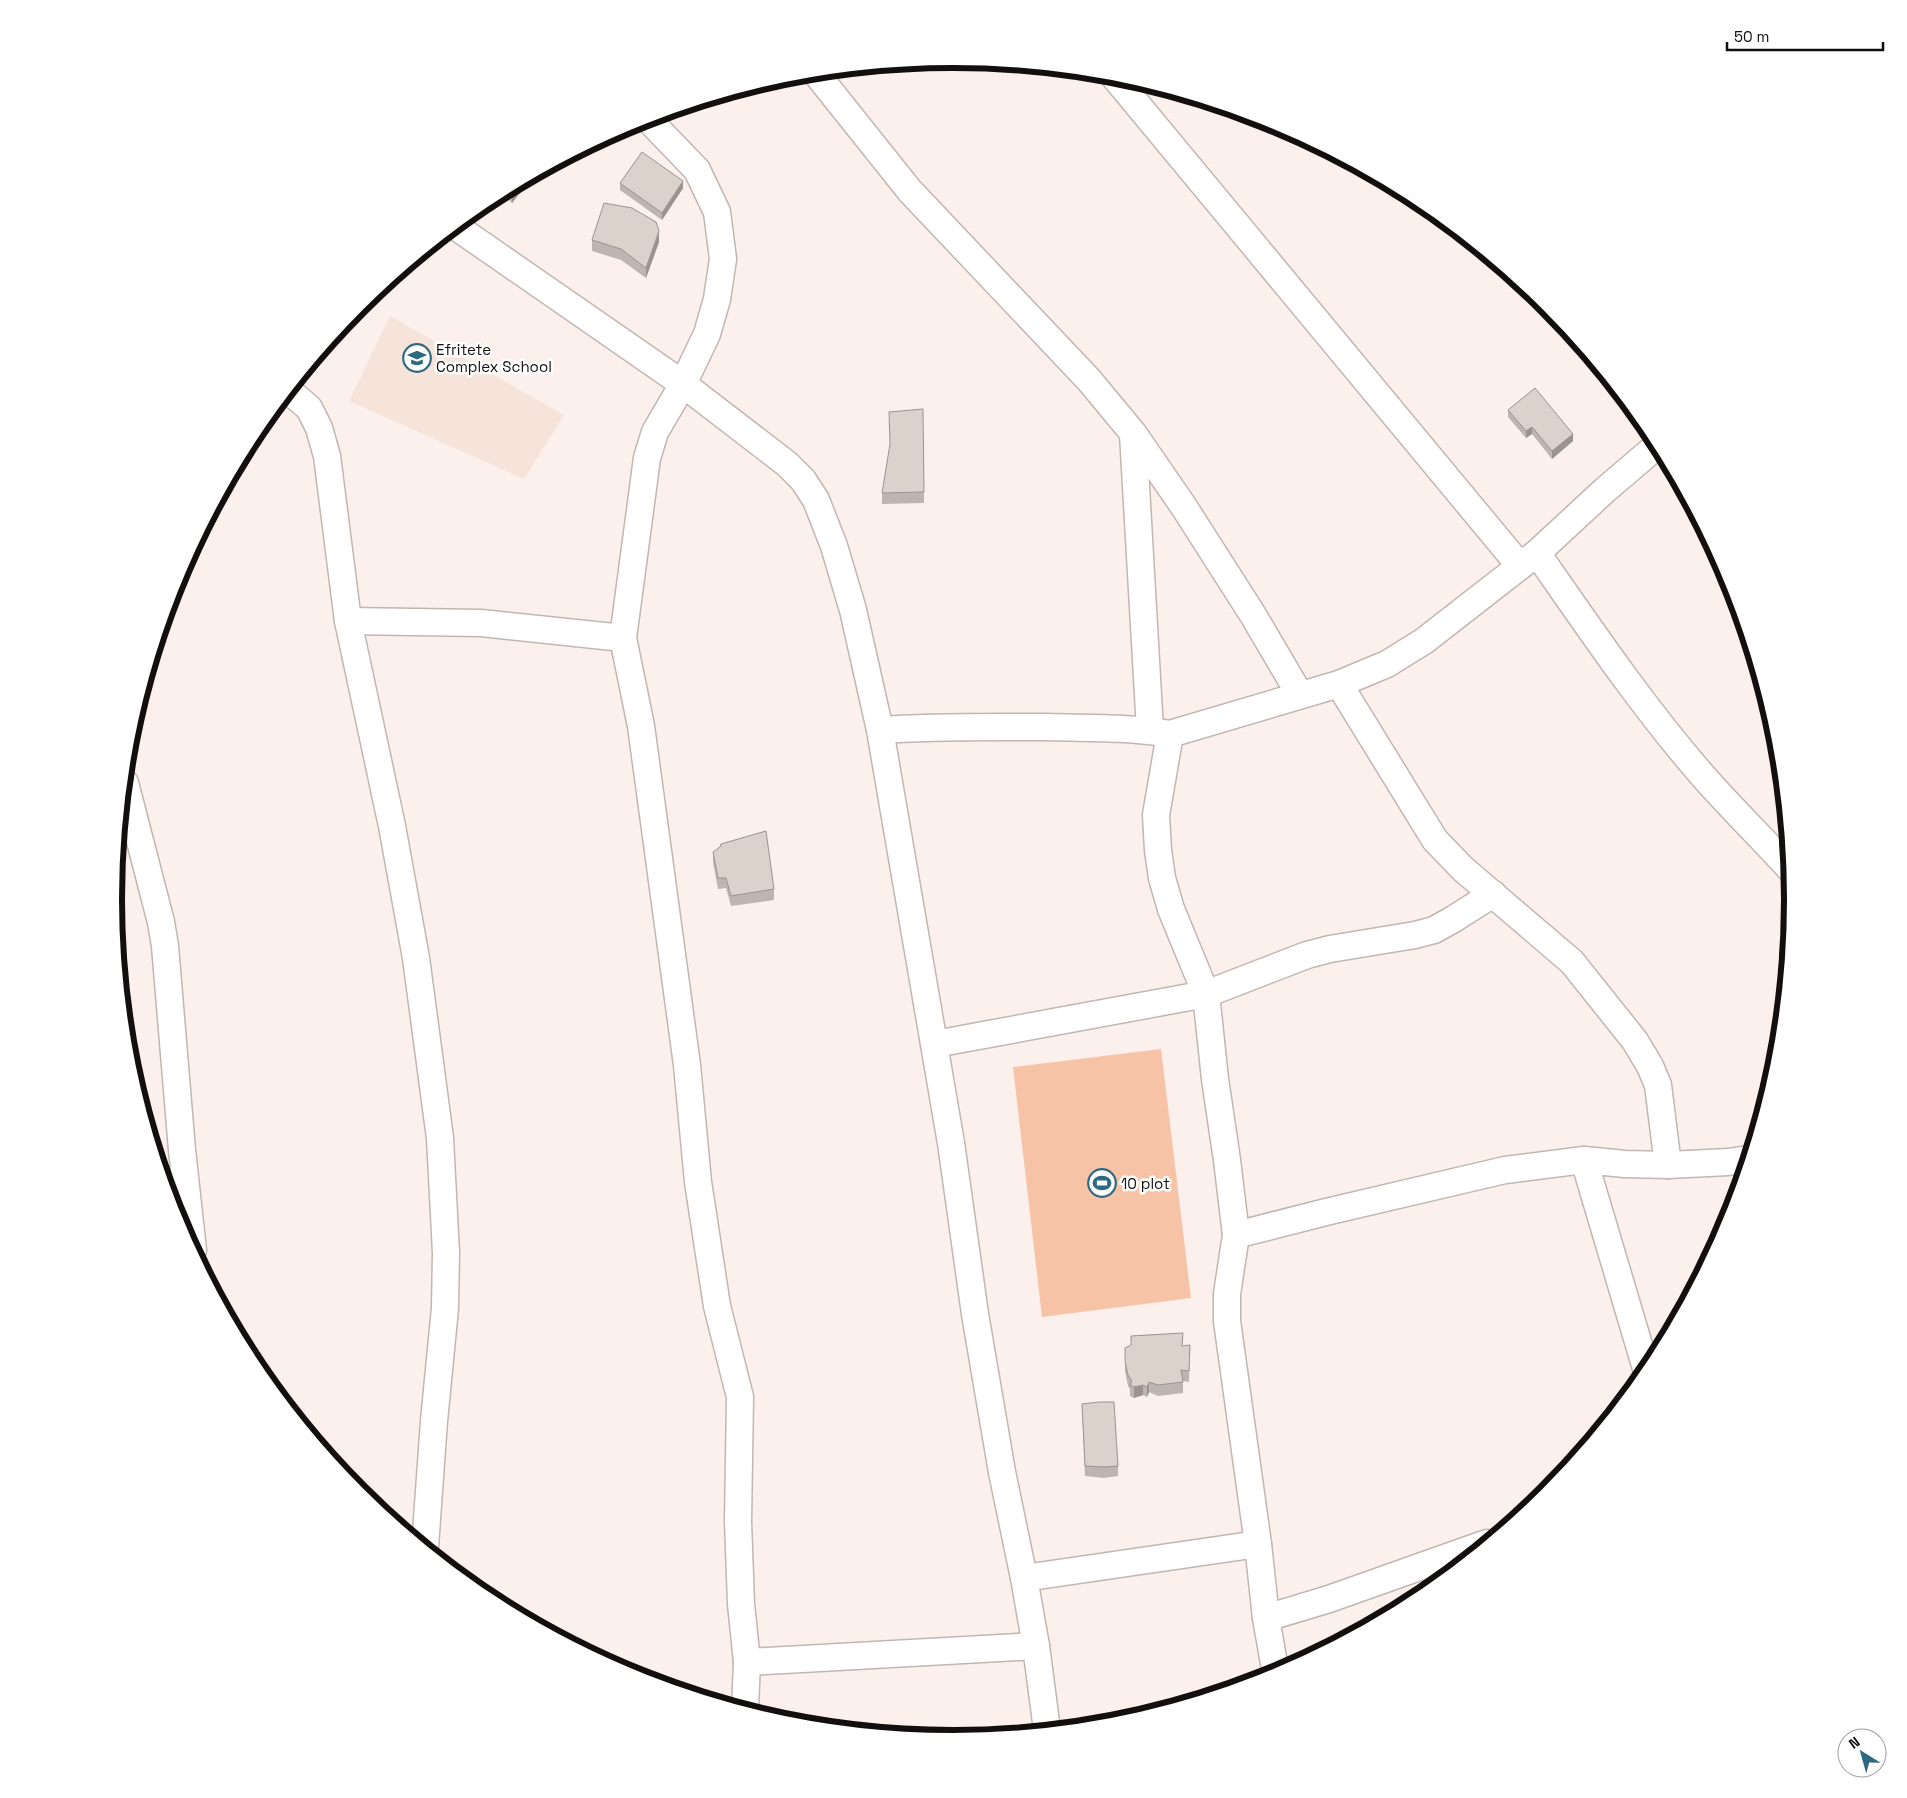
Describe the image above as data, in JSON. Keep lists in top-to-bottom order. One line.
{"places":{"school or university":["Efritete Complex School"],"sports":["10 plot"]},"scale_bar":"50 m","north":"top left"}
